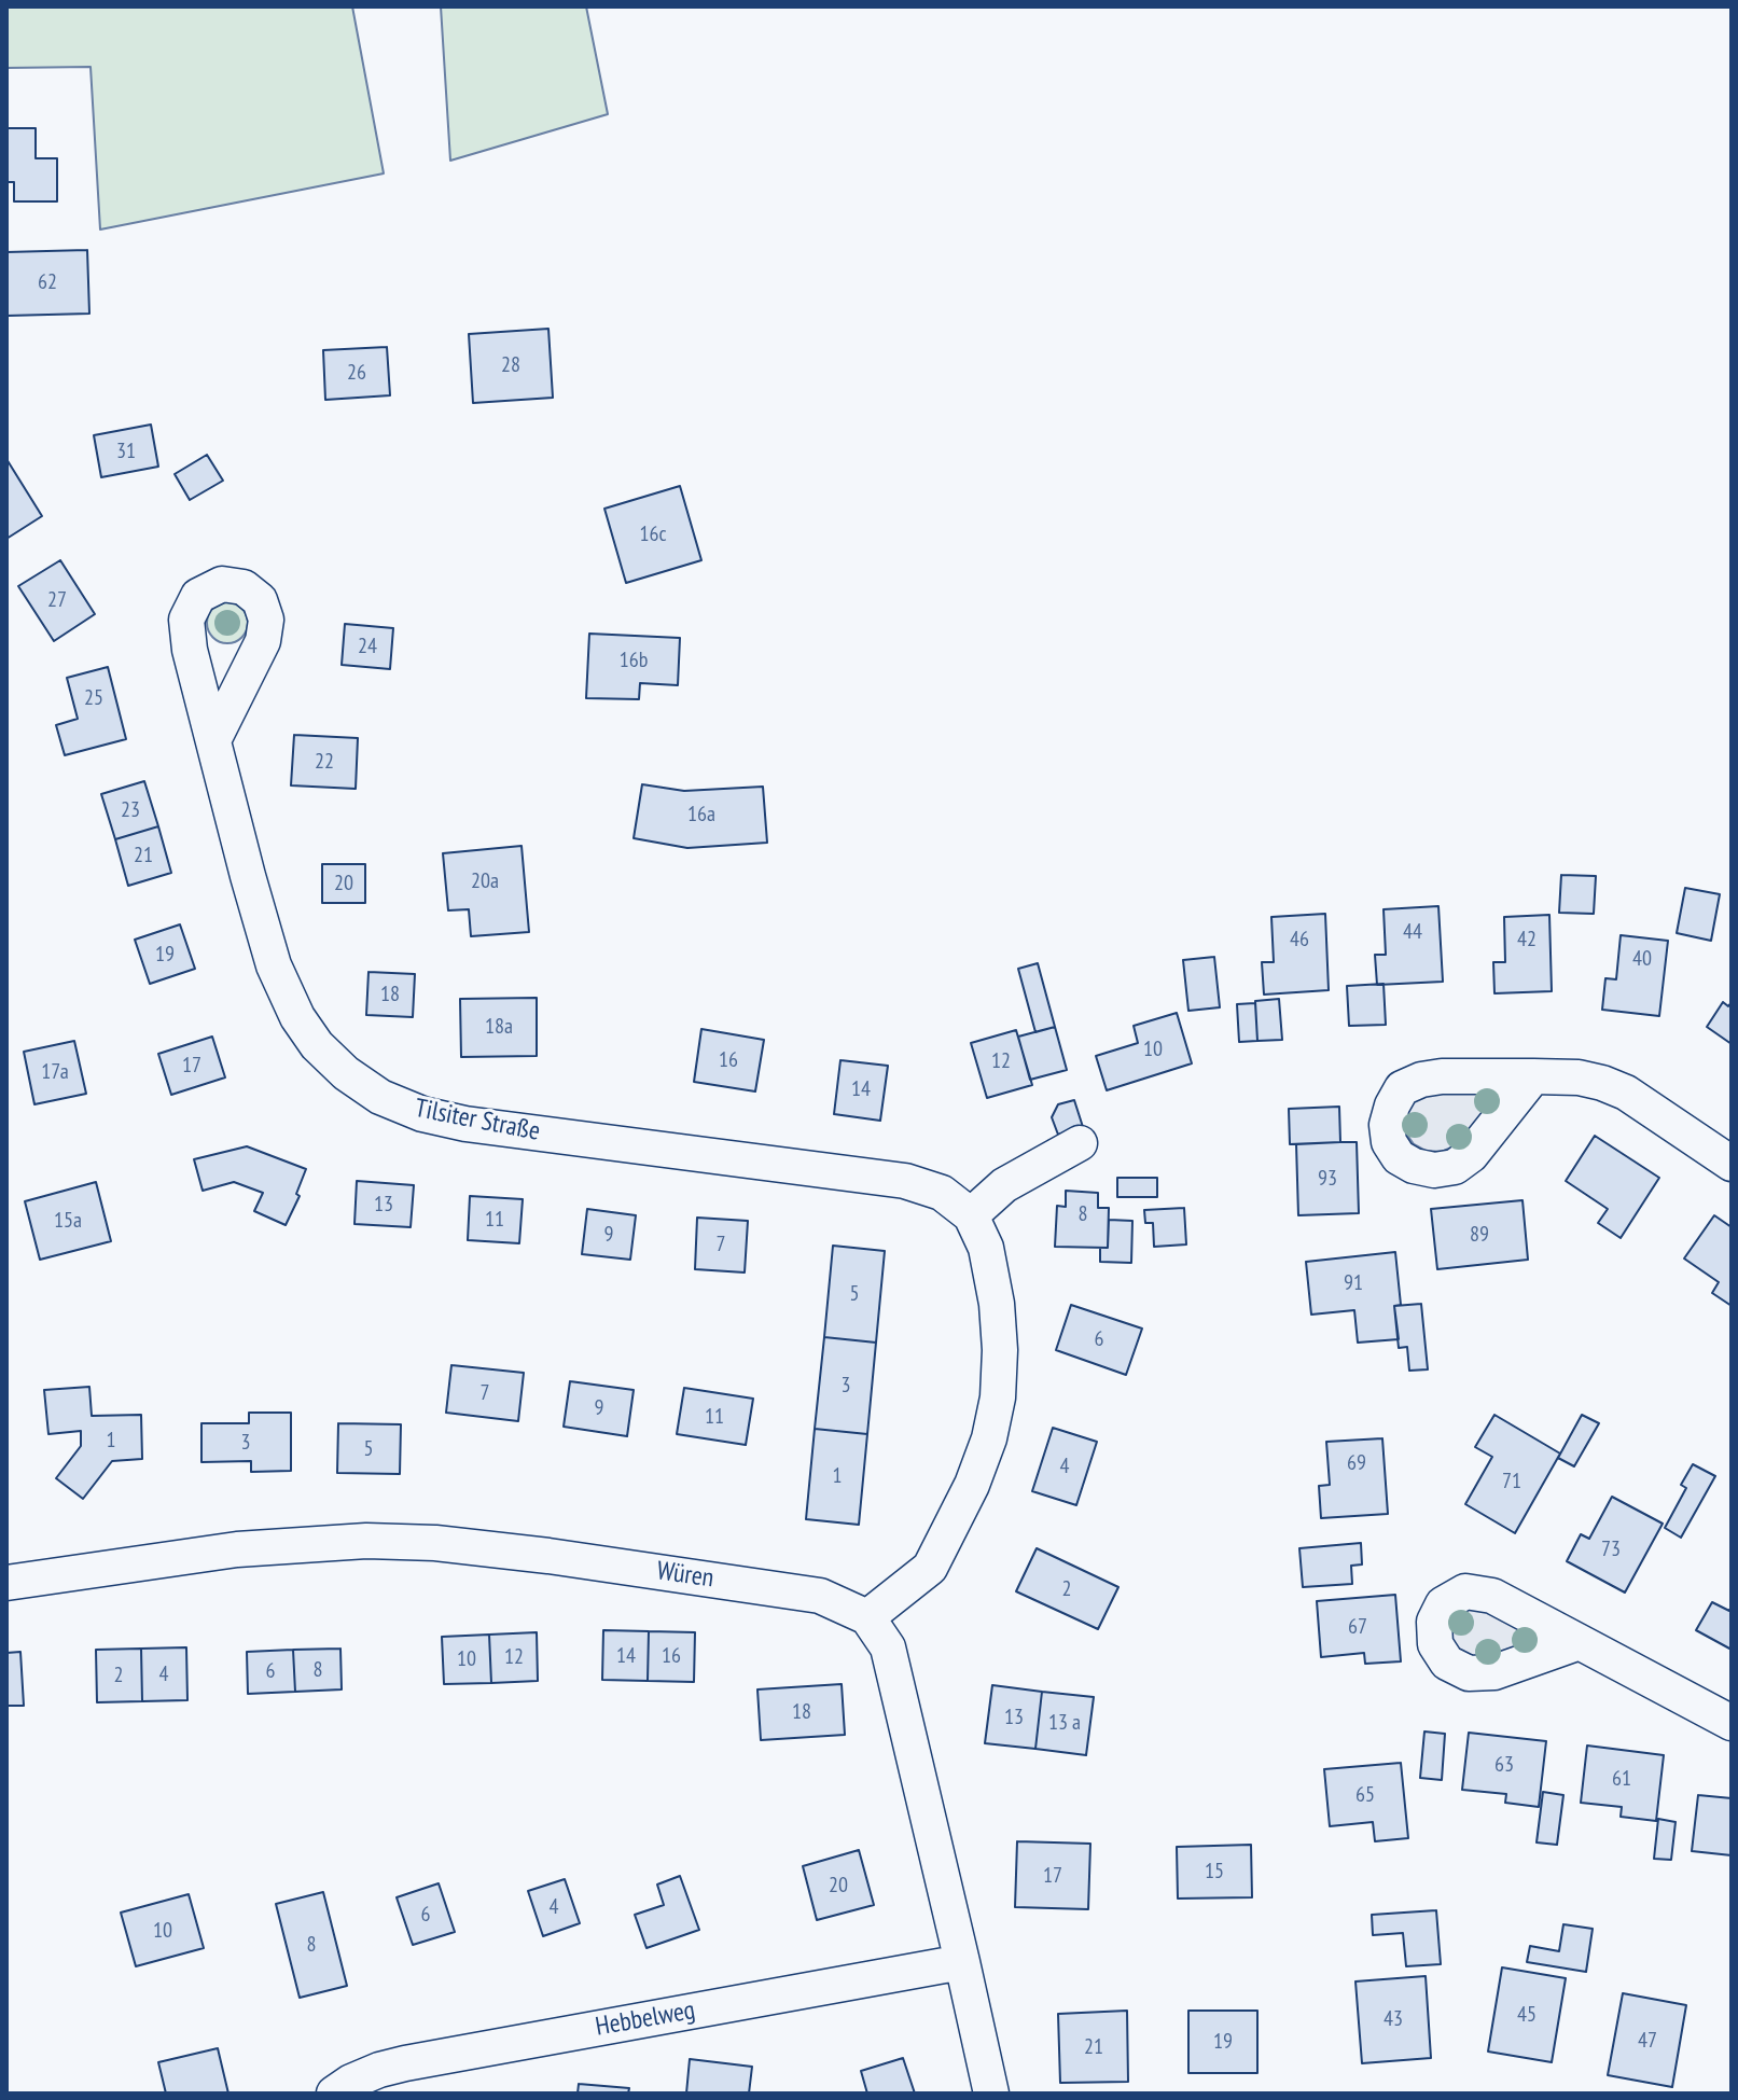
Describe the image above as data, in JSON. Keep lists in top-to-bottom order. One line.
{"streets":{"street":["Tilsiter Straße","Würen","Hebbelweg"]},"house_numbers":["62","28","26","31","16c","27","24","16b","25","22","23","16a","21","20a","20","44","46","42","19","40","18","18a","10","16","12","17","17a","14","93","13","8","11","15a","9","89","7","91","5","6","3","7","9","11","1","3","5","69","4","1","71","73","2","67","14","16","12","10","8","6","4","2","18","13","13 a","63","61","65","15","17","20","4","6","10","8","45","43","47","19","21"]}
